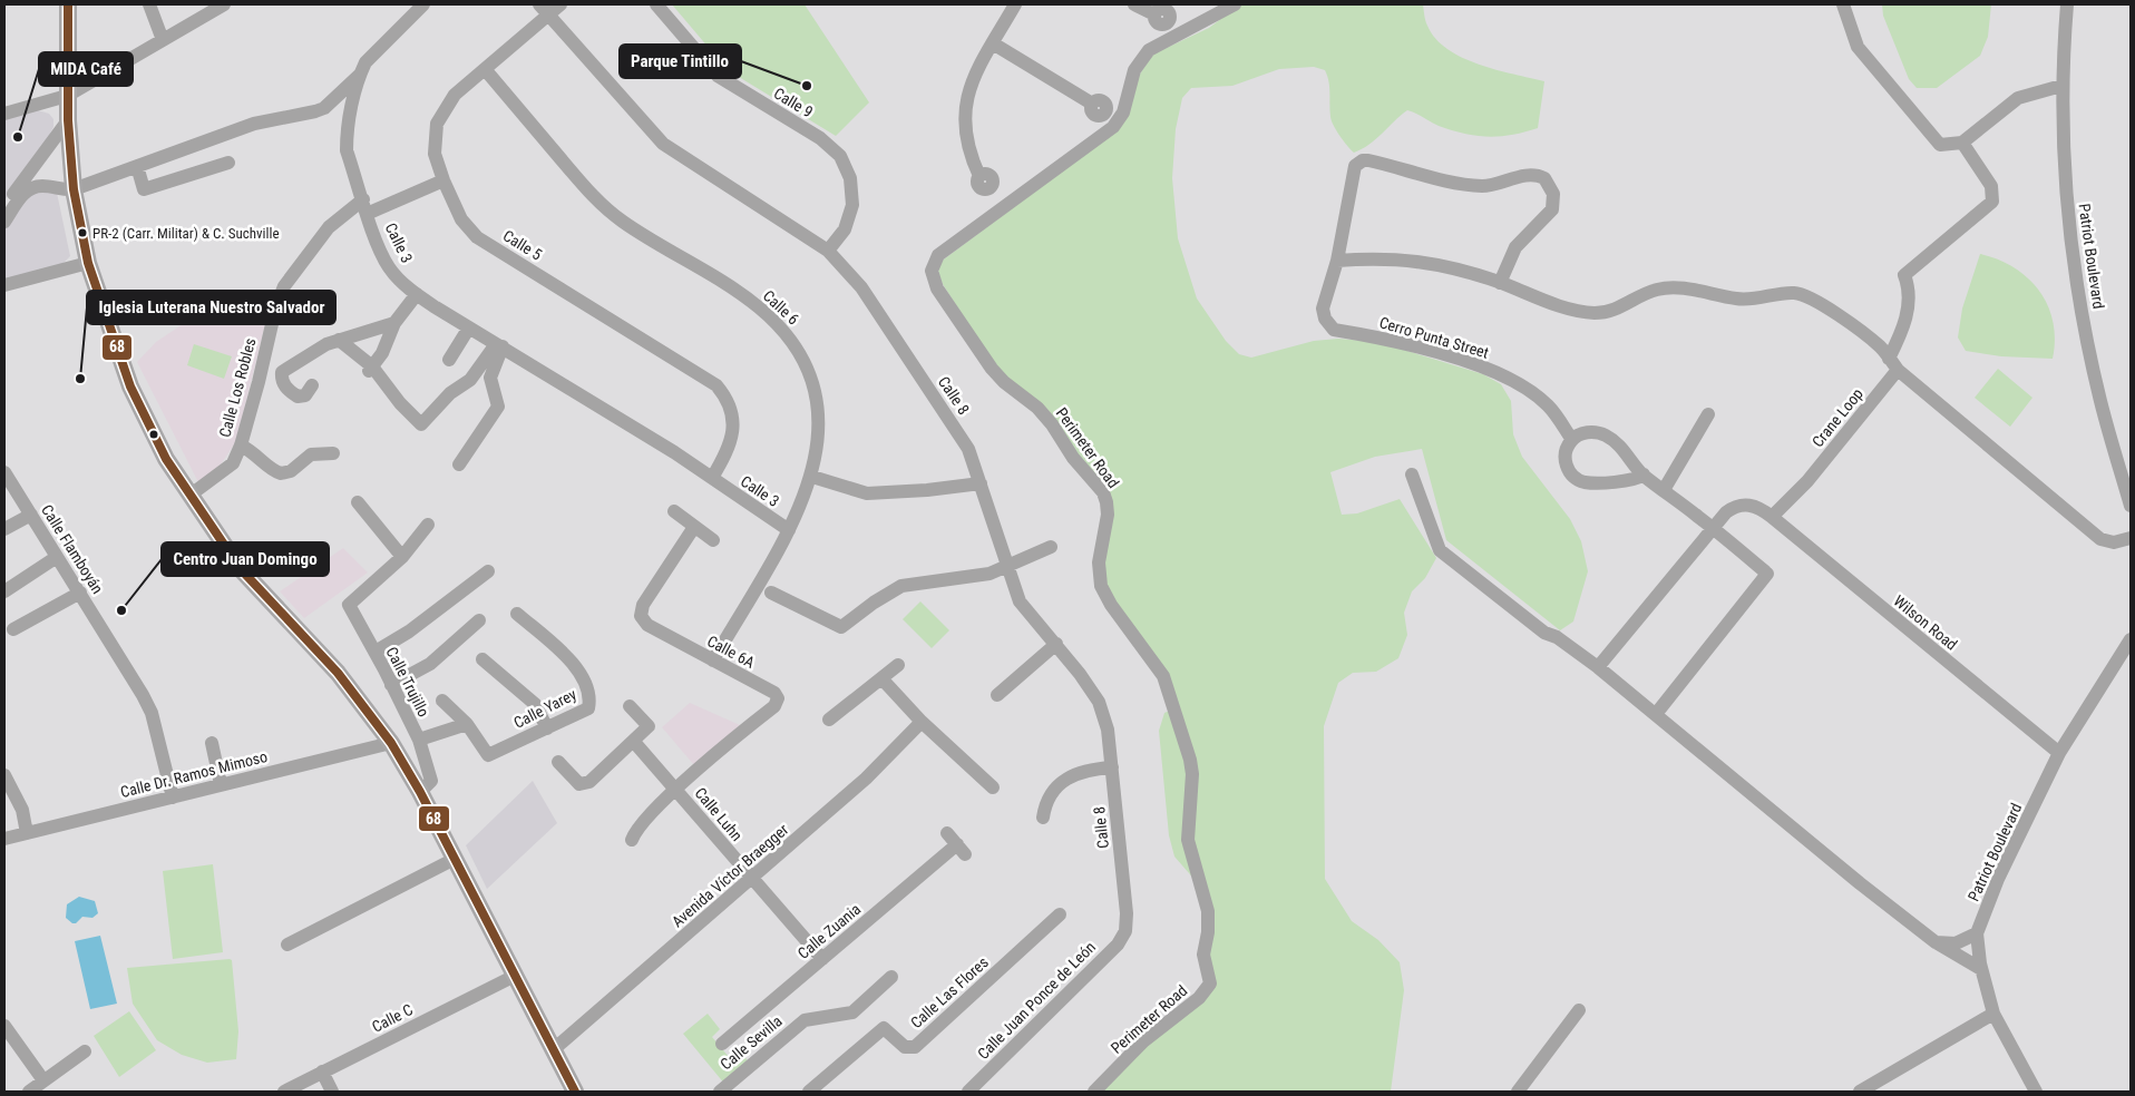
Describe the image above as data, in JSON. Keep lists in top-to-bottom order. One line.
{"streets":{"street":["Calle 9","Calle 3","Calle 5","Patriot Boulevard","Calle 6","Cerro Punta Street","Calle Los Robles","Calle 8","Crane Loop","Perimeter Road","Calle Flamboyán","Wilson Road","Calle 6A","Calle Trujillo","Calle Yarey","Calle Dr. Ramos Mimoso","Calle Luhn","Avenida Víctor Braegger","Calle Zuania","Calle Las Flores","Calle Juan Ponce de León","Calle C","Calle Sevilla"]},"crossings":[["Calle 9","Calle 8"],["Calle 3","Calle 5"],["Calle 3","Calle 6"],["Calle 3","Calle Los Robles"],["Calle 5","Calle 6"],["Calle 5","Calle 8"],["Patriot Boulevard","Wilson Road"],["Calle 6","Calle 6A"],["Calle 8","Calle Juan Ponce de León"],["Crane Loop","Wilson Road"],["Calle Flamboyán","Calle Dr. Ramos Mimoso"],["Calle 6A","Calle Luhn"],["Calle Luhn","Avenida Víctor Braegger"],["Calle Luhn","Calle Zuania"]],"places":["Parque Tintillo","MIDA Café","PR-2 (Carr. Militar) & C. Suchville","Iglesia Luterana Nuestro Salvador","Centro Juan Domingo"],"lines":["transit line 68"]}
